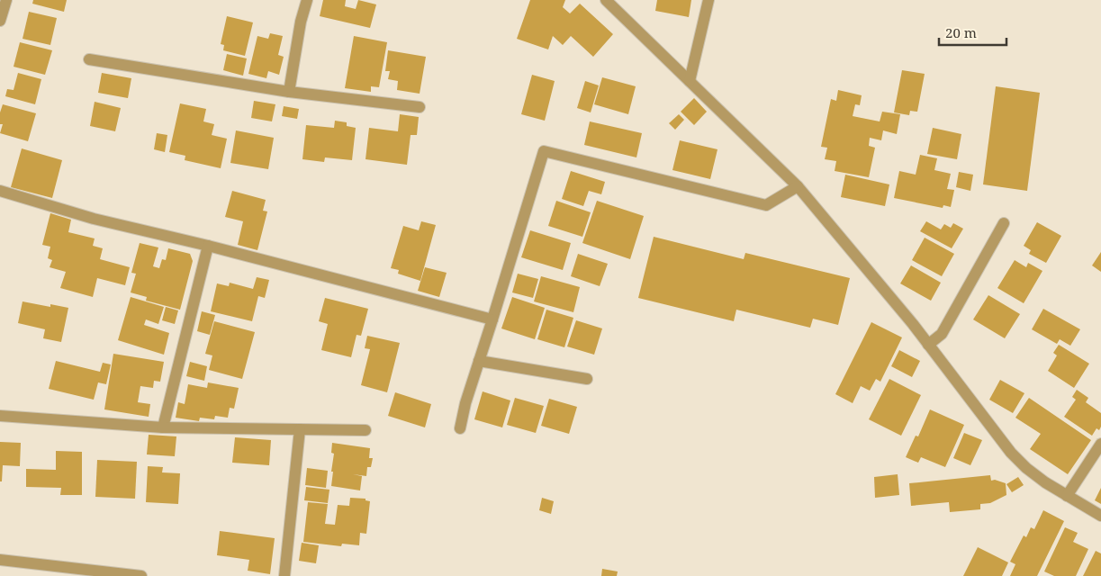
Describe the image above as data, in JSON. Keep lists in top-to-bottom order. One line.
{"scale_bar":"20 m"}
